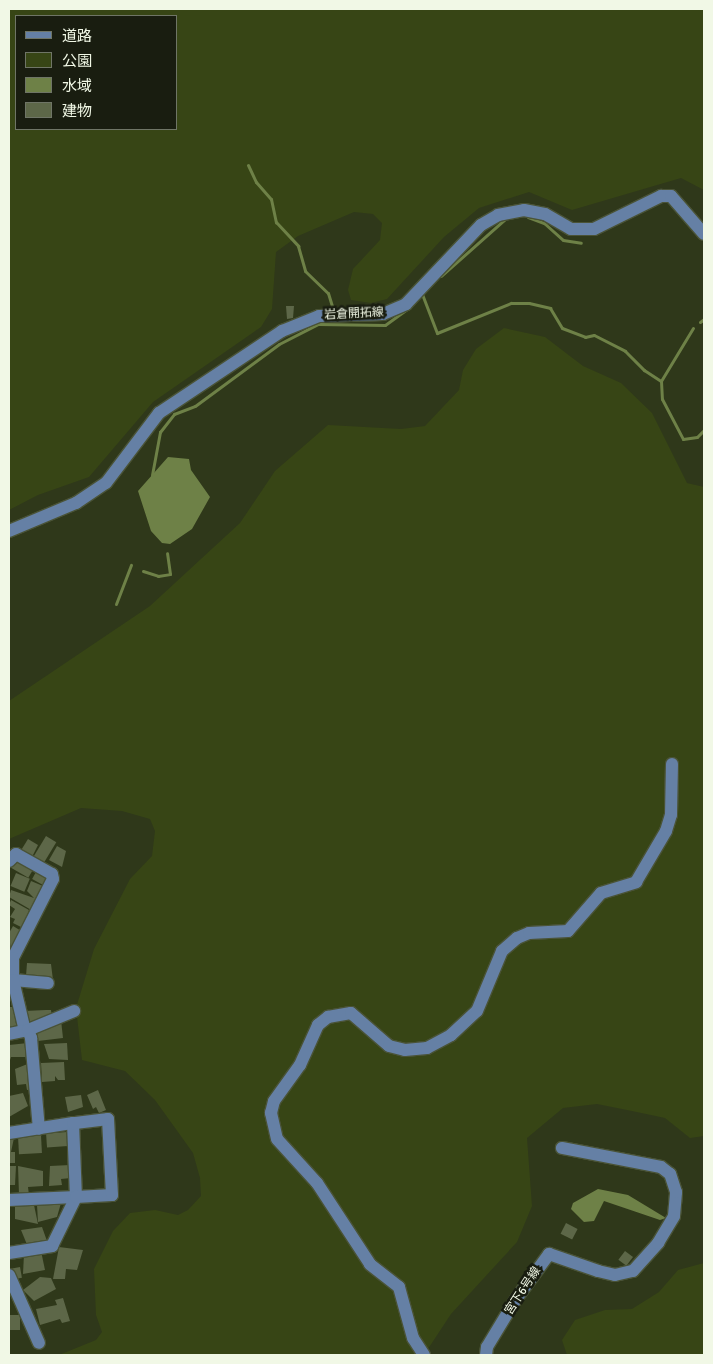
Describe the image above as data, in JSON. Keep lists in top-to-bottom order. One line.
{"streets":{"street":["岩倉開拓線","宮下6号線"]},"legend":["道路","公園","水域","建物"]}
